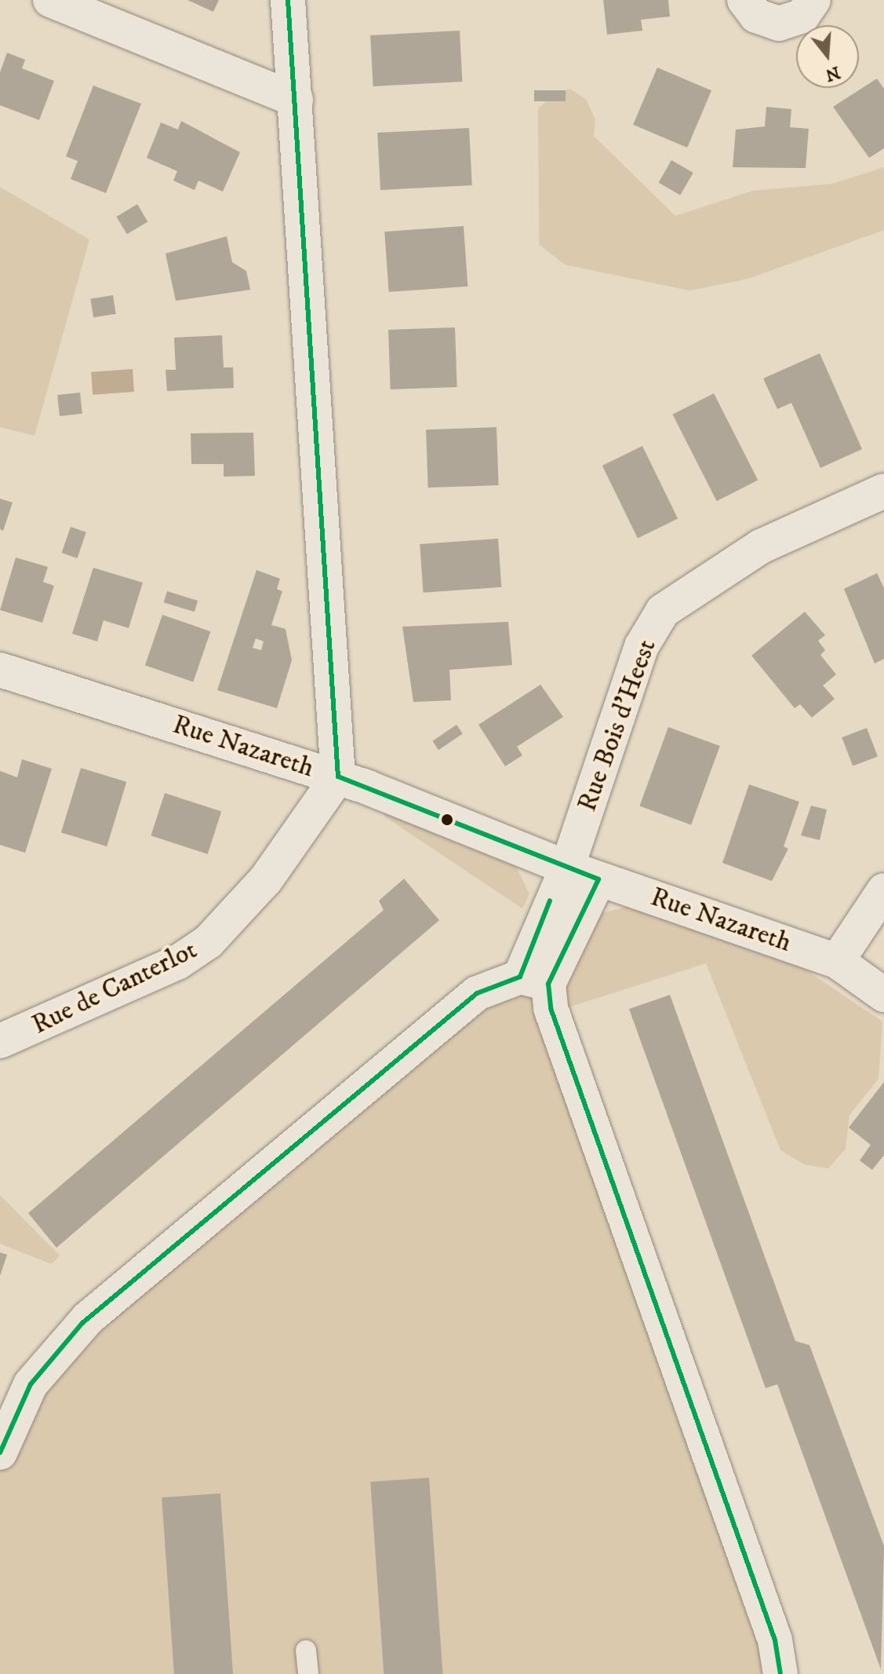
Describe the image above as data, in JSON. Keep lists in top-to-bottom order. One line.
{"streets":{"street":["Rue Bois d'Heest","Rue Nazareth","Rue de Canterlot"]},"crossings":[["Rue Bois d'Heest","Rue Nazareth"],["Rue Nazareth","Rue de Canterlot"]],"north":"bottom"}
